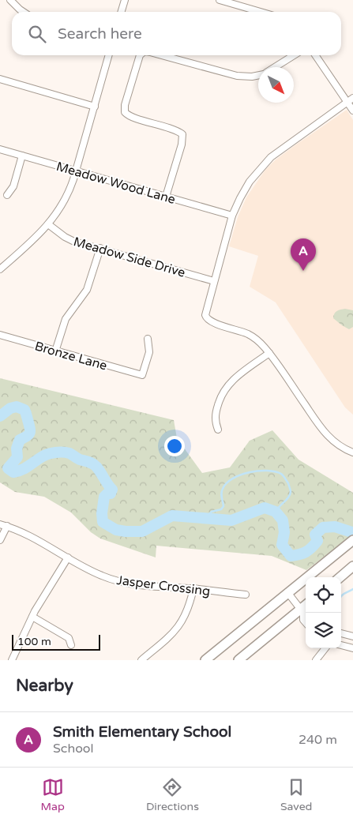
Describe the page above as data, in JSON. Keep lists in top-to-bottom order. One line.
{"streets":{"street":["Meadow Wood Lane","Meadow Side Drive","Bronze Lane","Jasper Crossing"]},"scale_bar":"100 m","north":"bottom right","page":{"search":"Search here","pins":"A","scale":"100 m","heading":"Nearby","list":[{"mark":"A","name":"Smith Elementary School","note":"School","value":"240 m"}],"nav":["Map","Directions","Saved"]}}
